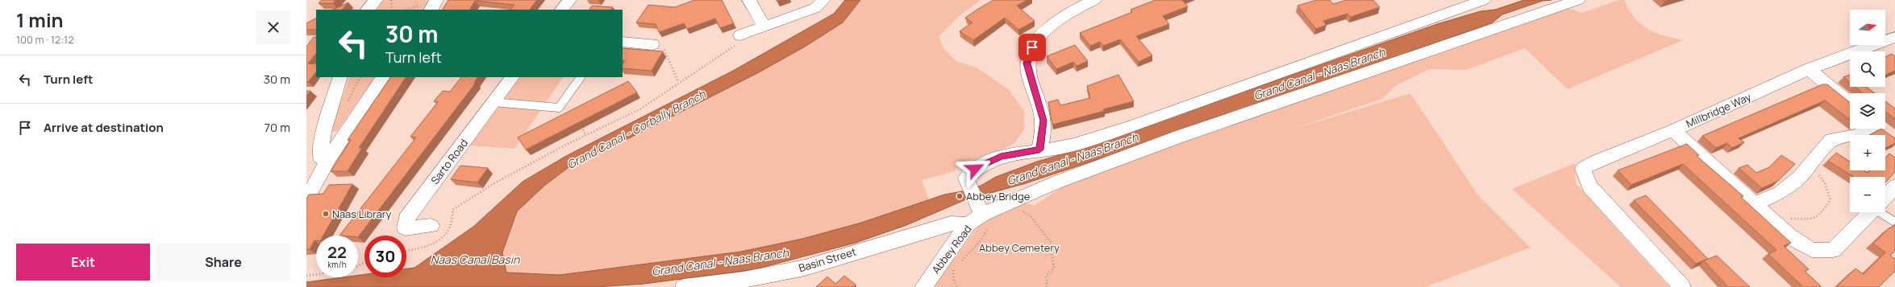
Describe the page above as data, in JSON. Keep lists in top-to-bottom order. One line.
{"streets":{"street":["Millbridge Way","Sarto Road","Abbey Road","Basin Street"]},"crossings":[["Abbey Road","Basin Street"]],"water":["Grand Canal - Naas Branch","Grand Canal - Corbally Branch","Naas Canal Basin"],"parks":["Abbey Cemetery"],"places":["Abbey Bridge","Naas Library"],"north":"right","page":{"heading":["1 min","100 m · 12:12"],"map_buttons":["+","−"],"turn":["30 m","Turn left"],"list":[{"name":"Turn left","value":"30 m"},{"name":"Arrive at destination","value":"70 m"}],"speed":"22 km/h","limit":"30","buttons":["Exit","Share"]}}
